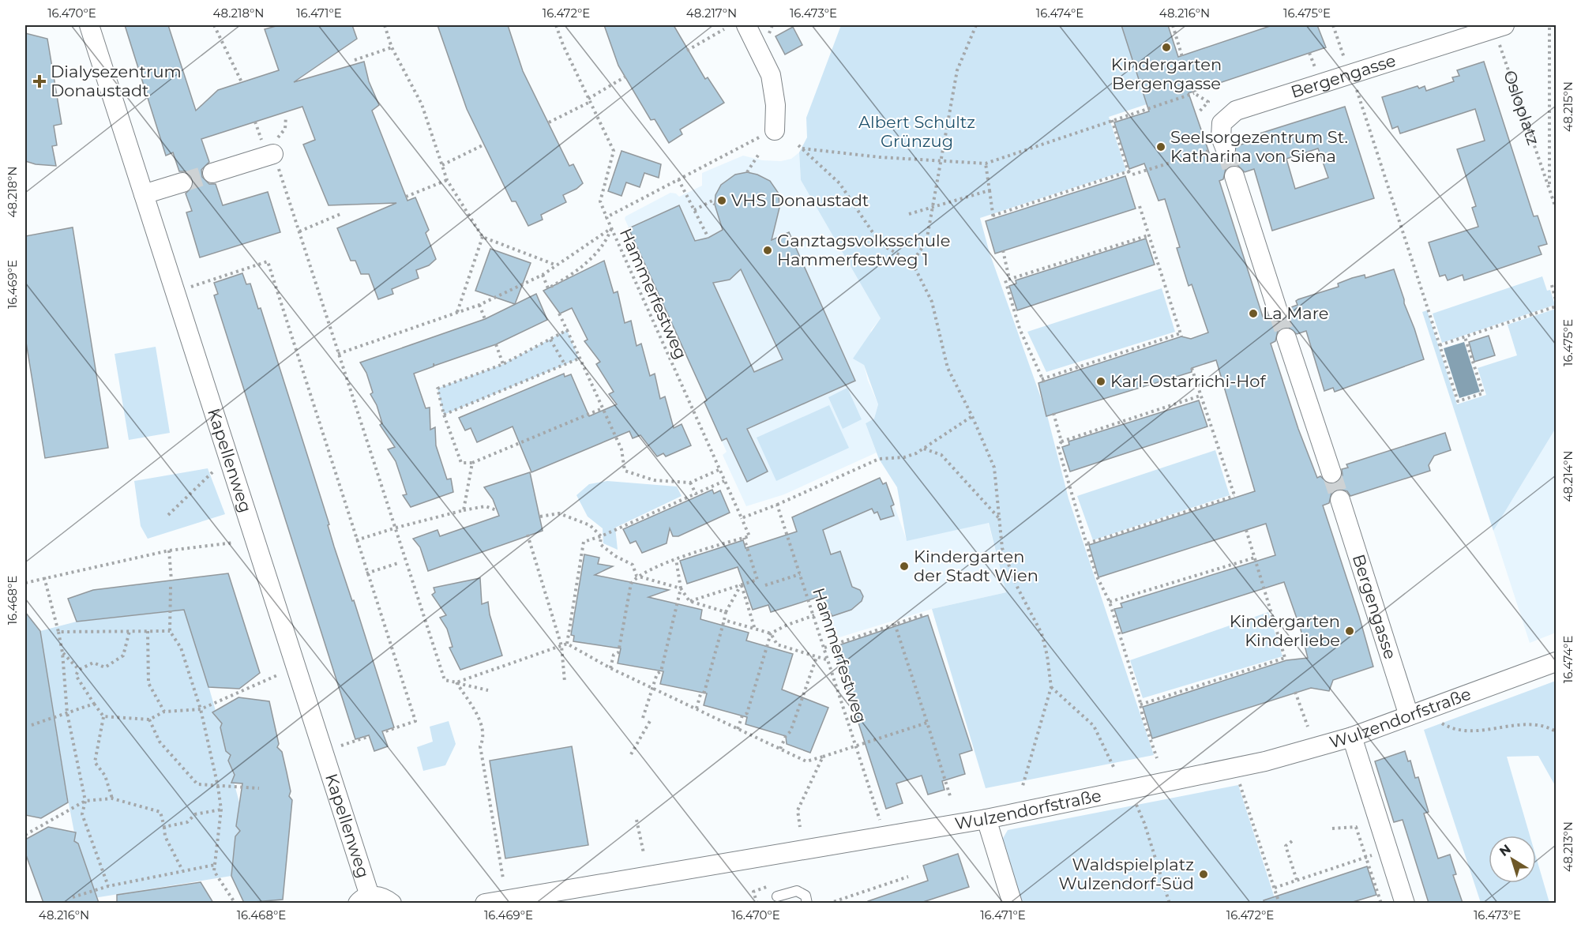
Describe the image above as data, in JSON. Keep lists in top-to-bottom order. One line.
{"streets":{"street":["Bergengasse","Kapellenweg","Wulzendorfstraße"],"path":["Osloplatz","Hammerfestweg"]},"crossings":[["Bergengasse","Osloplatz"],["Bergengasse","Wulzendorfstraße"]],"parks":["Albert Schultz Grünzug"],"places":{"other":["Kindergarten Bergengasse","Seelsorgezentrum St. Katharina von Siena","VHS Donaustadt","Ganztagsvolksschule Hammerfestweg 1","La Mare","Karl-Ostarrichi-Hof","Kindergarten der Stadt Wien","Kindergarten Kinderliebe","Waldspielplatz Wulzendorf-Süd"],"health":["Dialysezentrum Donaustadt"]},"north":"top left","coordinates":["16.470°E","48.218°N","16.471°E","16.472°E","48.217°N","16.473°E","16.474°E","48.216°N","16.475°E","48.215°N","16.469°E","48.214°N","16.468°E","48.213°N"]}
